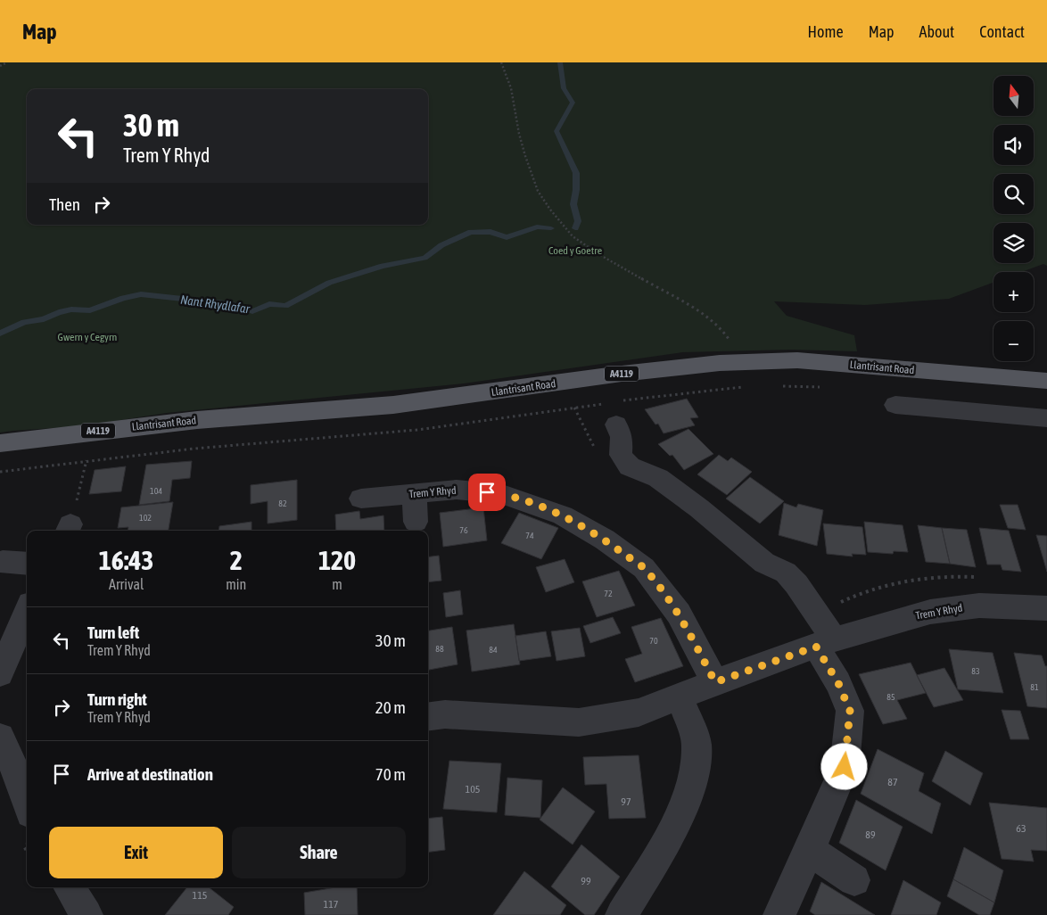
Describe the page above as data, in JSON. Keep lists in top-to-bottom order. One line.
{"streets":{"main road":["Llantrisant Road","A4119"],"street":["Trem Y Rhyd"]},"water":["Nant Rhydlafar"],"parks":["Coed y Goetre","Gwern y Cegyrn"],"house_numbers":["104","82","102","76","74","72","70","88","84","83","81","85","87","105","97","63","89","99","115","117"],"north":"top","page":{"header":"Map","nav":["Home","Map","About","Contact"],"map_buttons":["+","−"],"turn":["30 m","Trem Y Rhyd"],"then":"Then","eta":["16:43","Arrival","2","min","120","m"],"list":[{"name":"Turn left","note":"Trem Y Rhyd","value":"30 m"},{"name":"Turn right","note":"Trem Y Rhyd","value":"20 m"},{"name":"Arrive at destination","value":"70 m"}],"buttons":["Exit","Share"]}}
